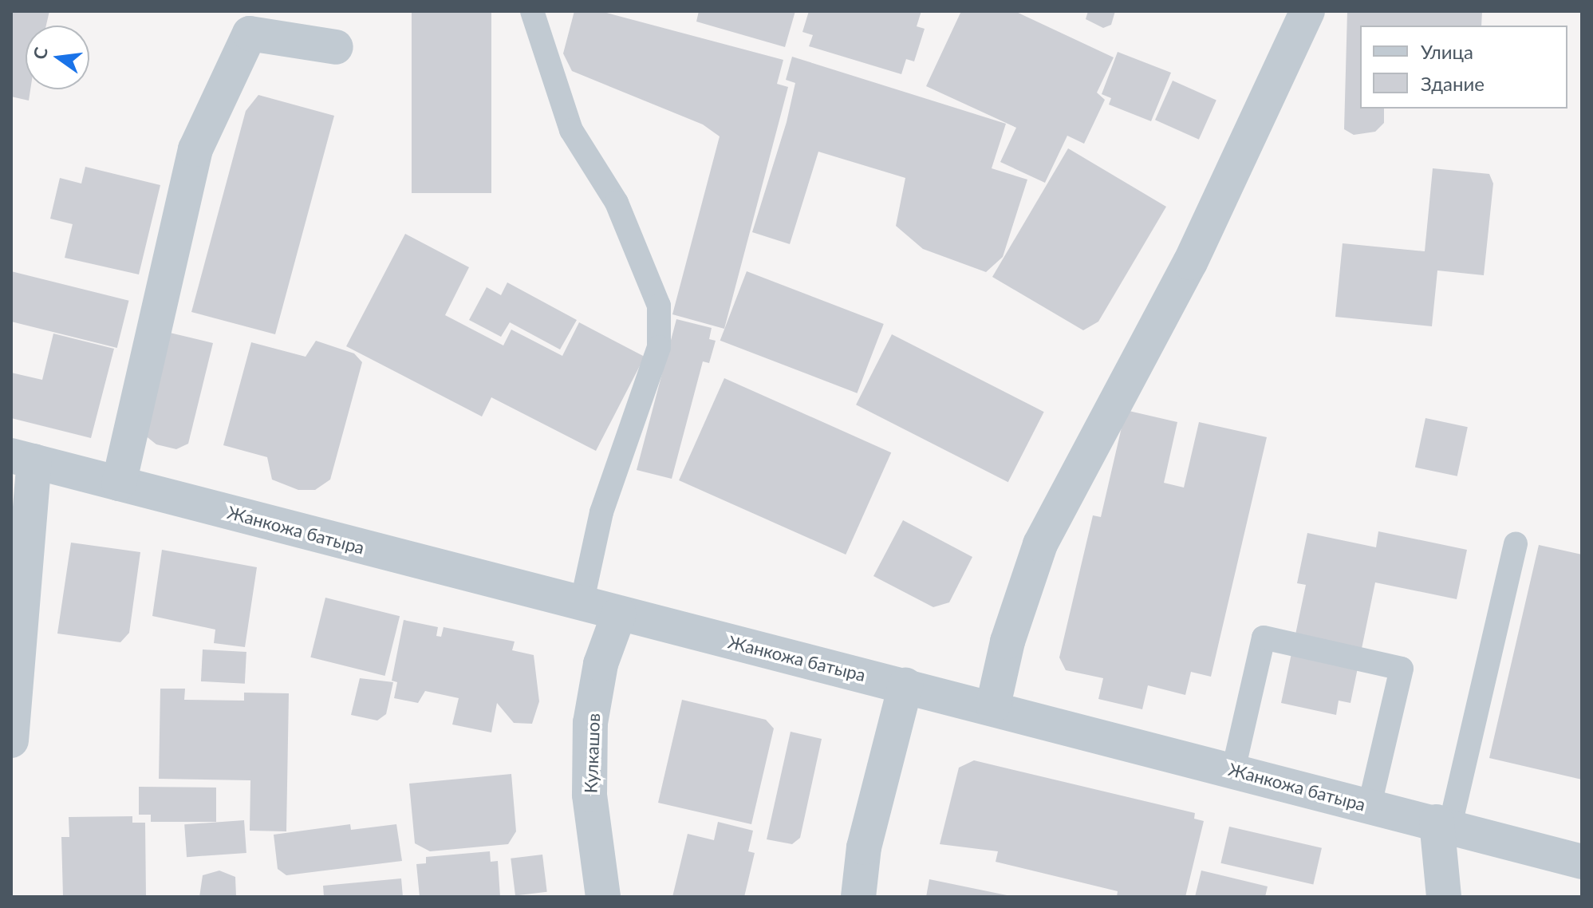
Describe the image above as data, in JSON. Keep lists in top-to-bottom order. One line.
{"streets":{"street":["Жанкожа батыра","Кулкашов"]},"crossings":[["Жанкожа батыра","Кулкашов"]],"legend":["Улица","Здание"],"north":"left"}
